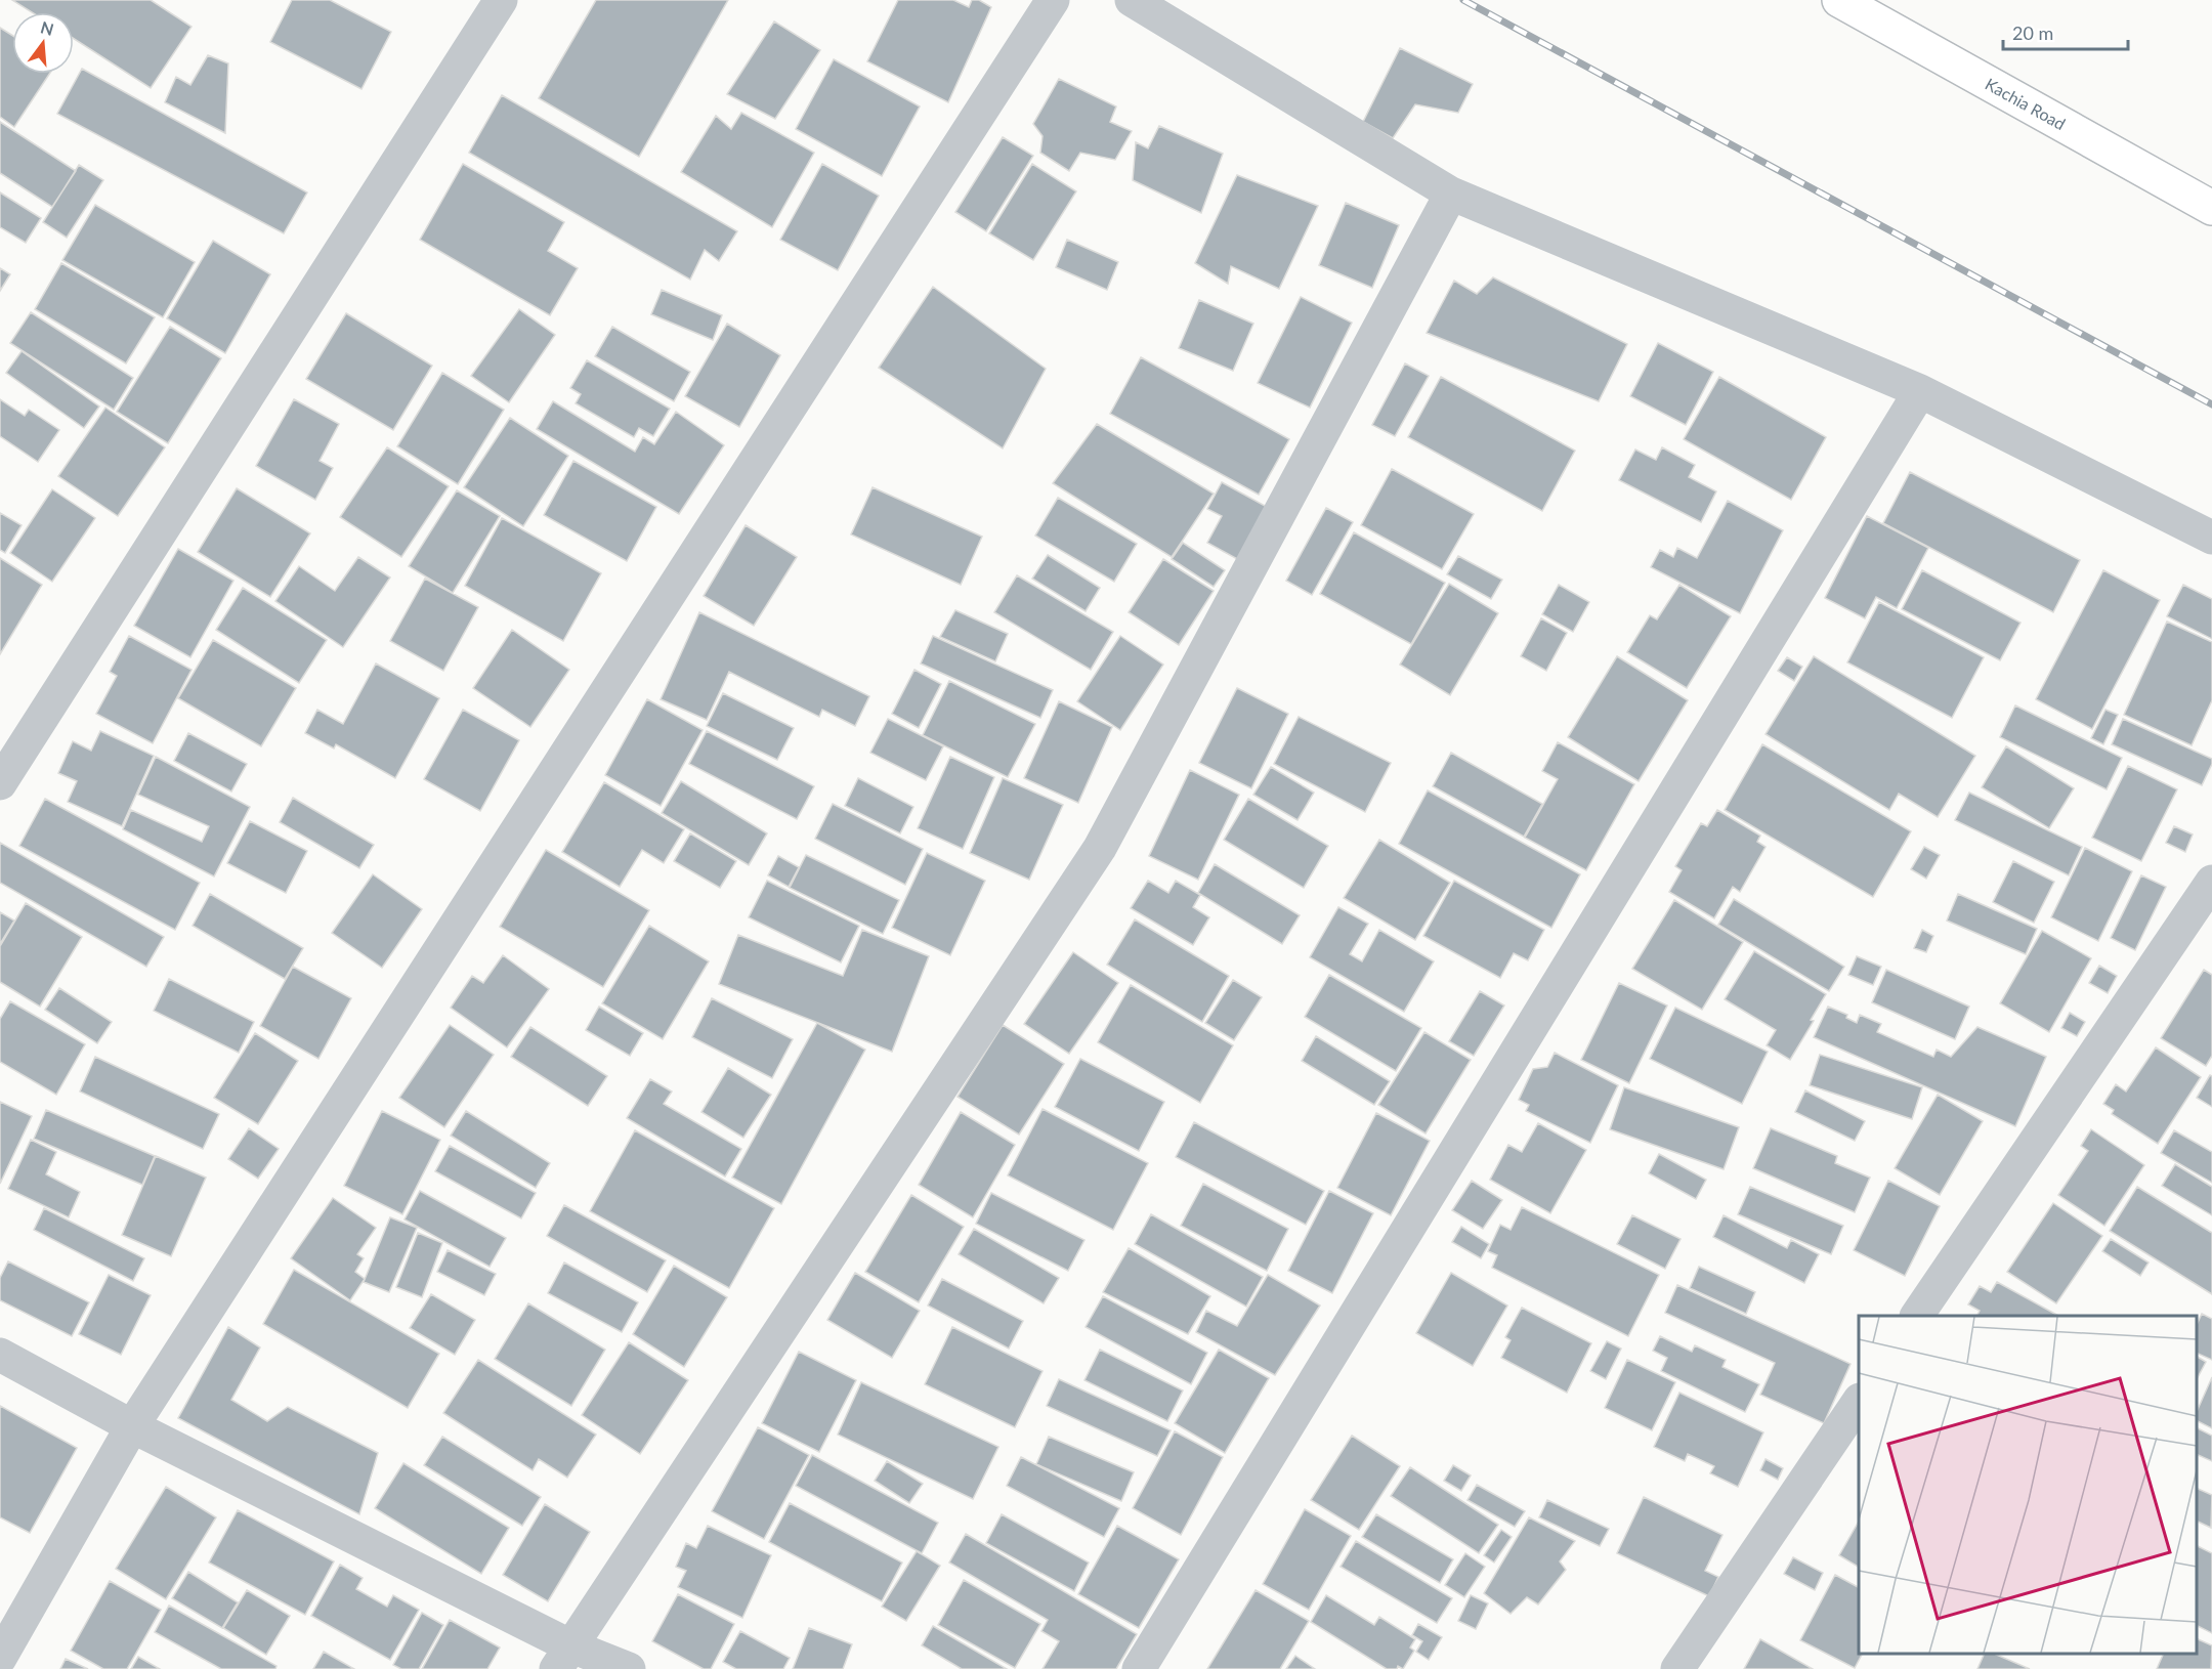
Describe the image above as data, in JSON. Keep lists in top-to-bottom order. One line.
{"streets":{"main road":["Kachia Road"]},"scale_bar":"20 m","north":"top"}
